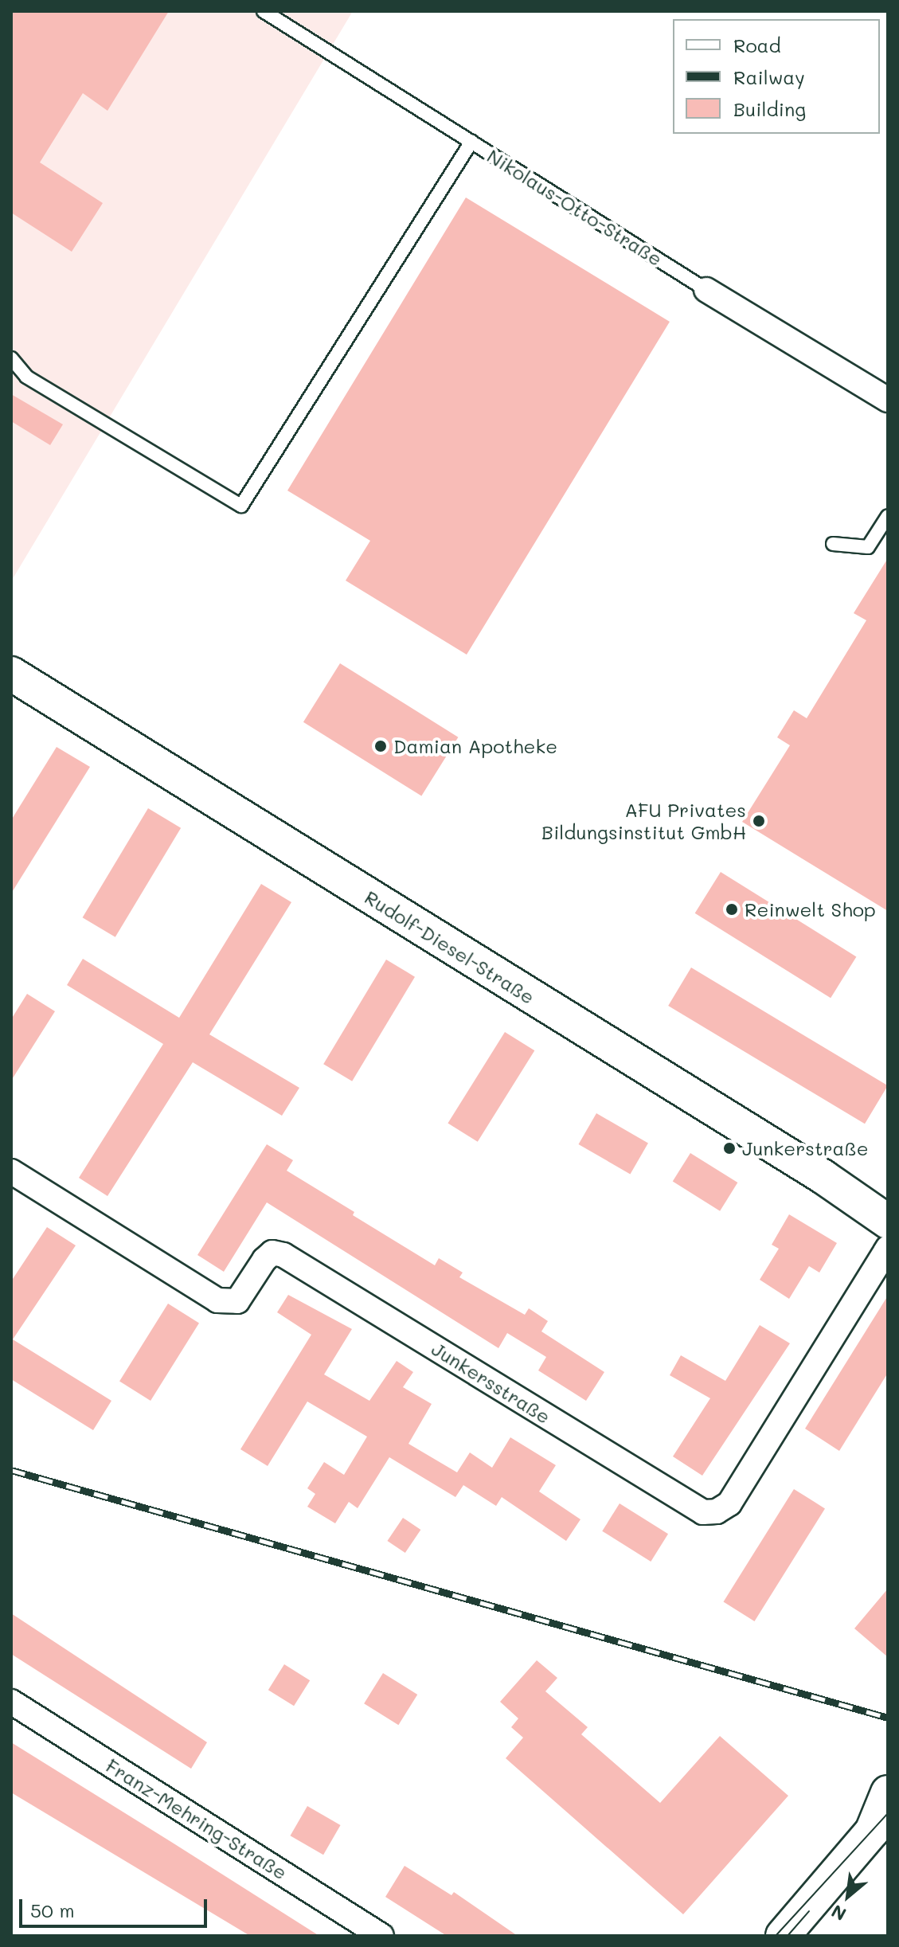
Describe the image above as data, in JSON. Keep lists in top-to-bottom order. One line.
{"streets":{"street":["Nikolaus-Otto-Straße","Rudolf-Diesel-Straße","Junkersstraße","Franz-Mehring-Straße"]},"places":["Damian Apotheke","AFU Privates Bildungsinstitut GmbH","Reinwelt Shop","Junkerstraße"],"legend":["Road","Railway","Building"],"scale_bar":"50 m","north":"bottom left"}
